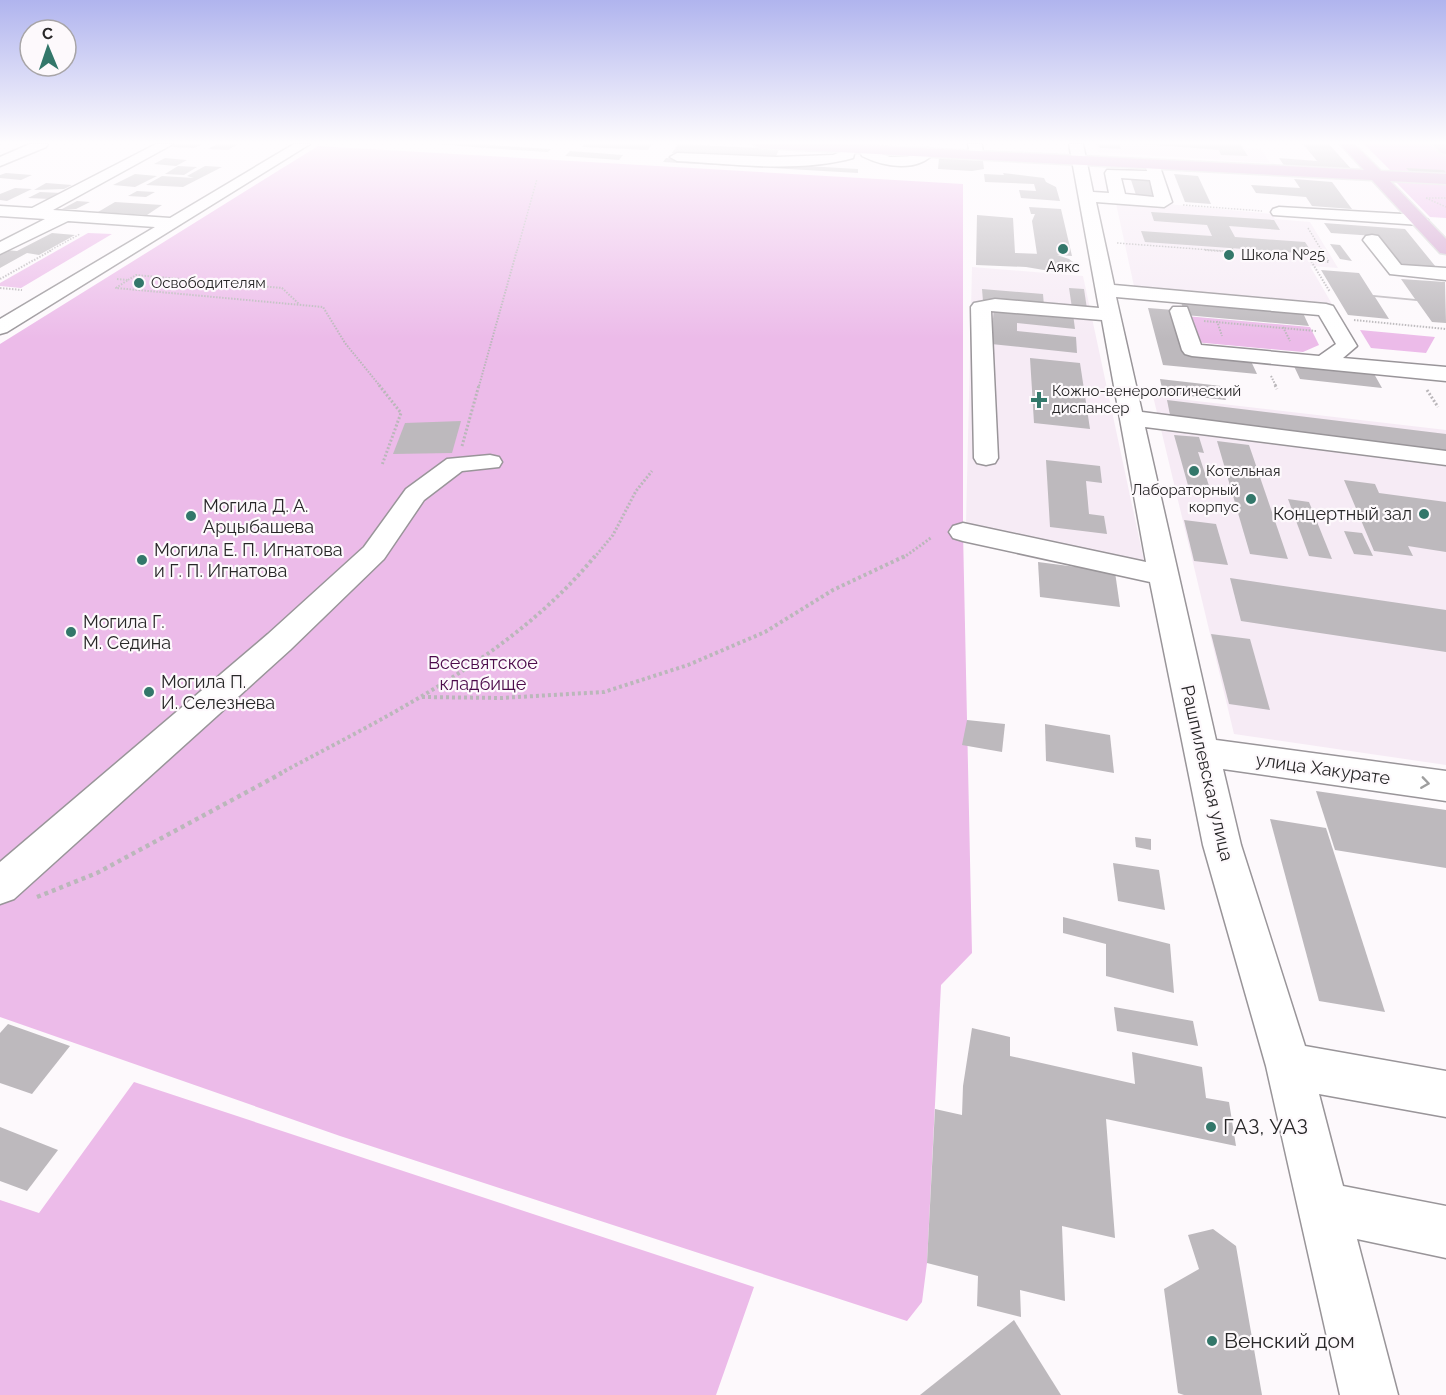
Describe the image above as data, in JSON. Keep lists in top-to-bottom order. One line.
{"streets":{"street":["улица Хакурате","Рашпилевская улица"]},"crossings":[["улица Хакурате","Рашпилевская улица"]],"one_way":["улица Хакурате"],"parks":["Всесвятское кладбище"],"places":{"other":["Аякс","Школа №25","Освободителям","Котельная","Лабораторный корпус","Концертный зал","Могила Д. А. Арцыбашева","Могила Е. П. Игнатова и Г. П. Игнатова","Могила Г. М. Седина","Могила П. И. Селезнева","ГАЗ, УАЗ","Венский дом"],"health":["Кожно-венерологический диспансер"]},"north":"top"}
